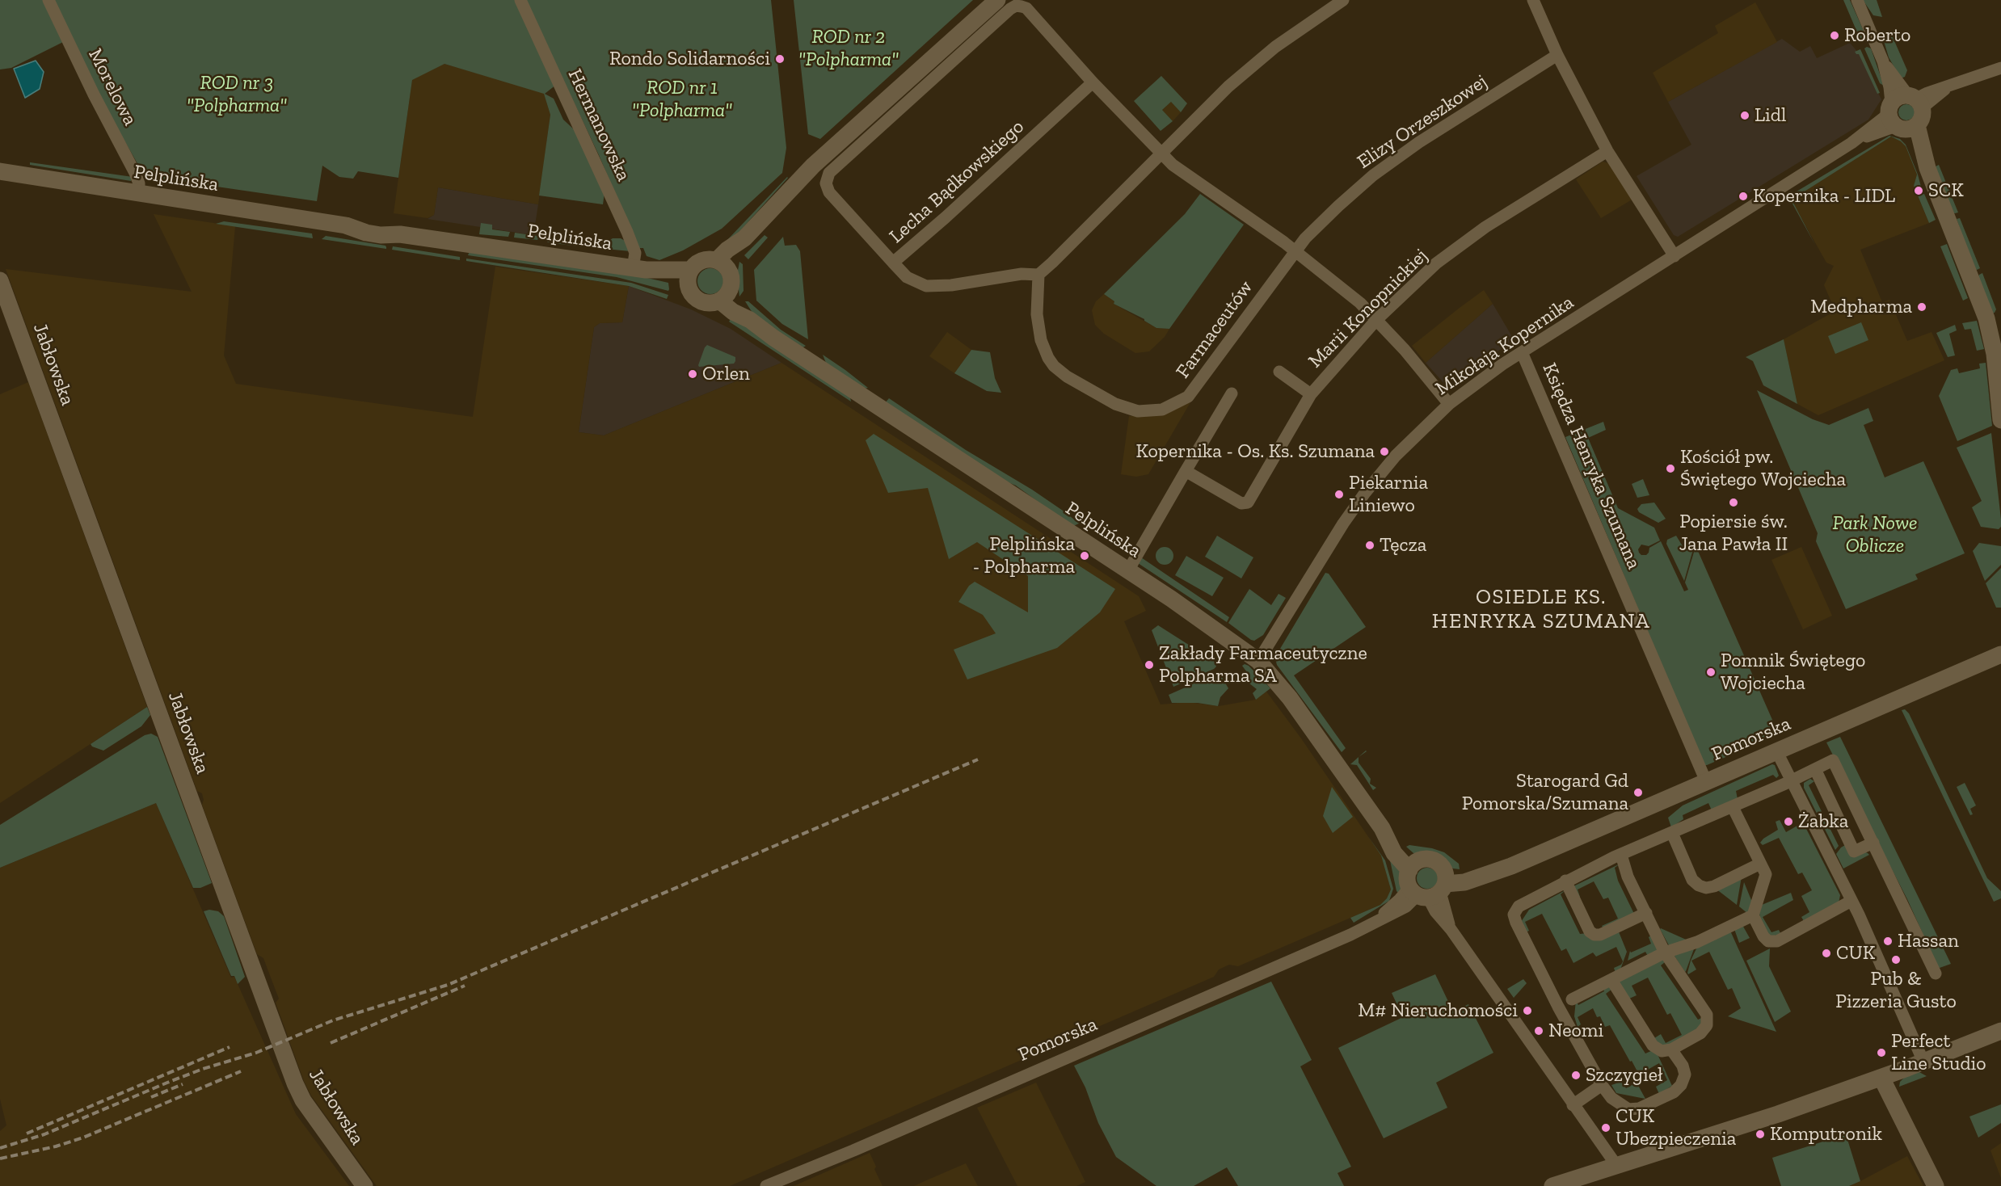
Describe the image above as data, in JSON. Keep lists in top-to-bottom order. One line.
{"streets":{"street":["Morelowa","Elizy Orzeszkowej","Hermanowska","Pelplińska","Lecha Bądkowskiego","Marii Konopnickiej","Farmaceutów","Mikołaja Kopernika","Jabłowska","Księdza Henryka Szumana","Pomorska"]},"crossings":[["Morelowa","Pelplińska"],["Elizy Orzeszkowej","Farmaceutów"],["Hermanowska","Pelplińska"],["Pelplińska","Mikołaja Kopernika"],["Lecha Bądkowskiego","Farmaceutów"],["Mikołaja Kopernika","Księdza Henryka Szumana"],["Księdza Henryka Szumana","Pomorska"]],"districts":["OSIEDLE KS. HENRYKA SZUMANA"],"parks":["ROD nr 2 \"Polpharma\"","ROD nr 3 \"Polpharma\"","ROD nr 1 \"Polpharma\"","Park Nowe Oblicze"],"places":["Roberto","Rondo Solidarności","Lidl","SCK","Kopernika - LIDL","Medpharma","Orlen","Kopernika - Os. Ks. Szumana","Kościół pw. Świętego Wojciecha","Piekarnia Liniewo","Popiersie św. Jana Pawła II","Tęcza","Pelplińska - Polpharma","Zakłady Farmaceutyczne Polpharma SA","Pomnik Świętego Wojciecha","Starogard Gd Pomorska/Szumana","Żabka","Hassan","CUK","Pub & Pizzeria Gusto","M# Nieruchomości","Neomi","Perfect Line Studio","Szczygieł","CUK Ubezpieczenia","Komputronik"]}
